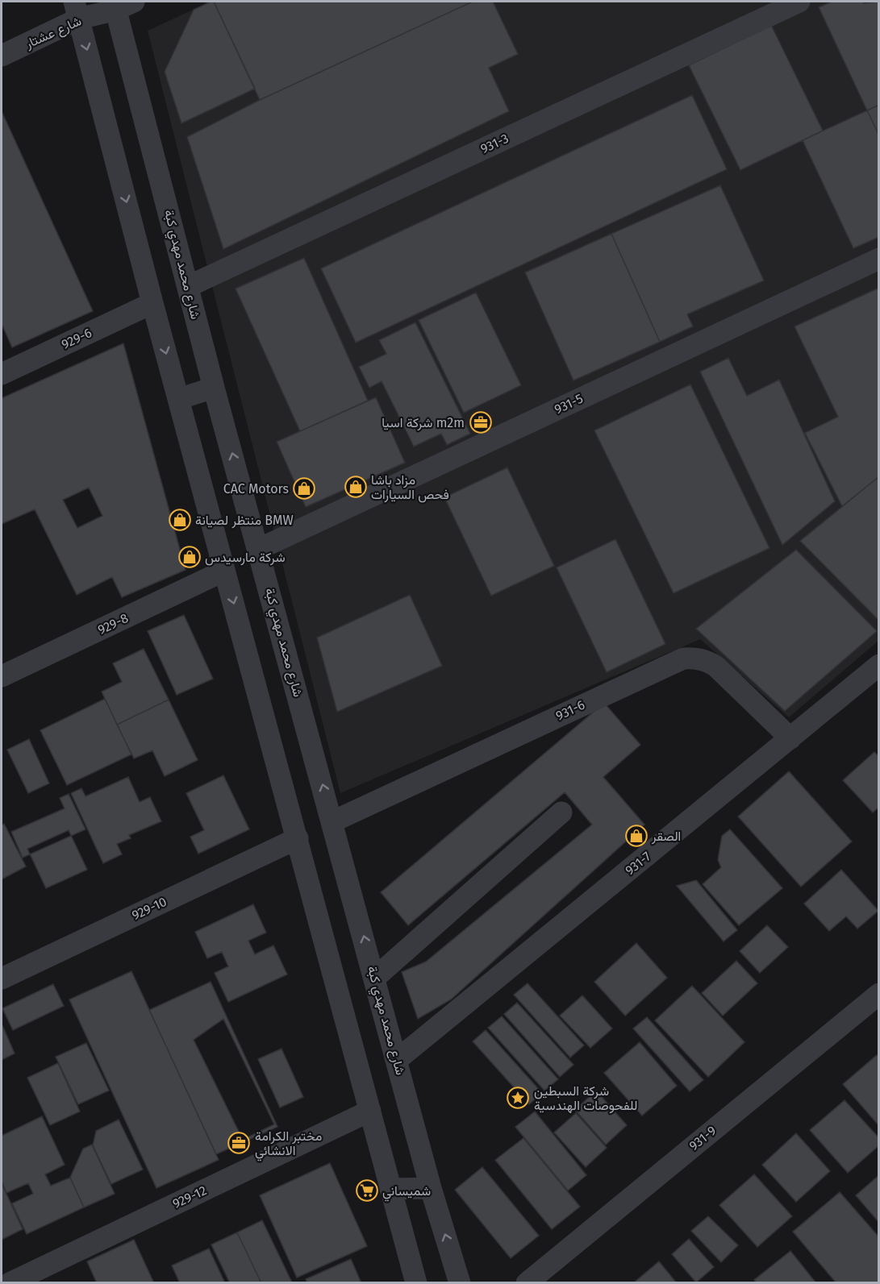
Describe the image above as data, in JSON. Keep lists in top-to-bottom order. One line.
{"streets":{"street":["شارع عشتار","931-3","شارع محمد مهدي كبة","929-6","931-5","929-8","931-6","931-7","929-10","931-9","929-12"]},"crossings":[["شارع عشتار","شارع محمد مهدي كبة"],["931-3","شارع محمد مهدي كبة"],["شارع محمد مهدي كبة","931-5"],["شارع محمد مهدي كبة","931-6"],["شارع محمد مهدي كبة","931-7"],["931-6","931-7"]],"places":{"office":["شركة اسيا m2m","مختبر الكرامة الانشائي"],"shop":["مزاد باشا فحص السيارات","CAC Motors","منتظر لصيانة BMW","شركة مارسيدس","الصقر"],"place":["شركة السبطين للفحوصات الهندسية"],"supermarket":["شميساني"]}}
